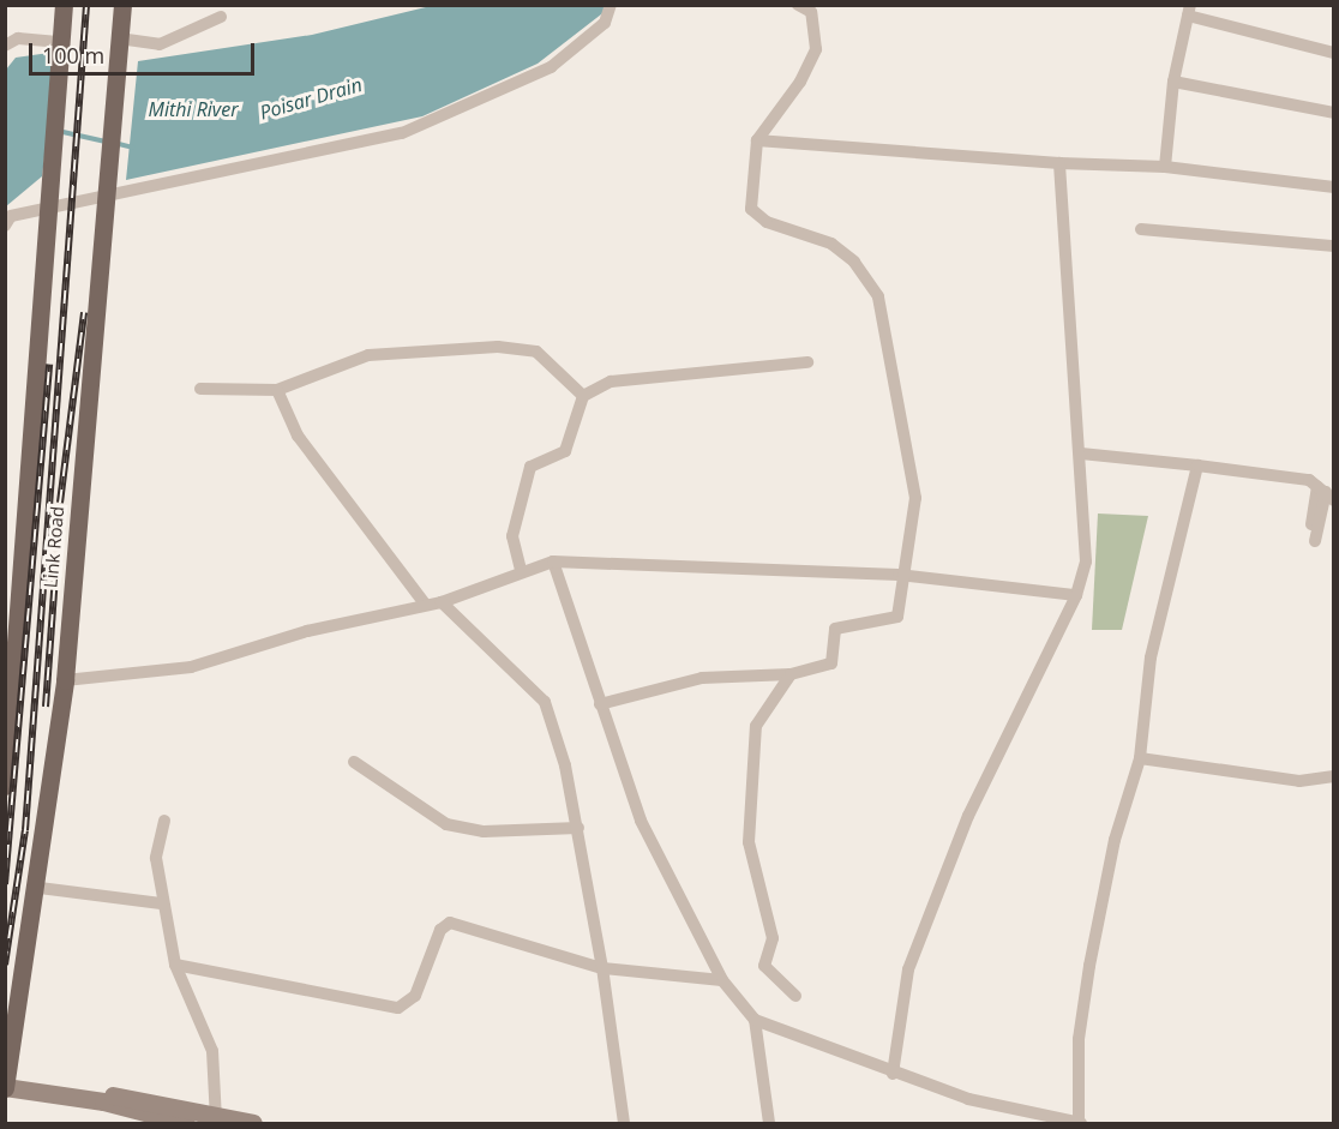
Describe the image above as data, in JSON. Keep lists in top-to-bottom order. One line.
{"streets":{"main road":["Link Road"]},"water":["Poisar Drain","Mithi River"],"scale_bar":"100 m"}
